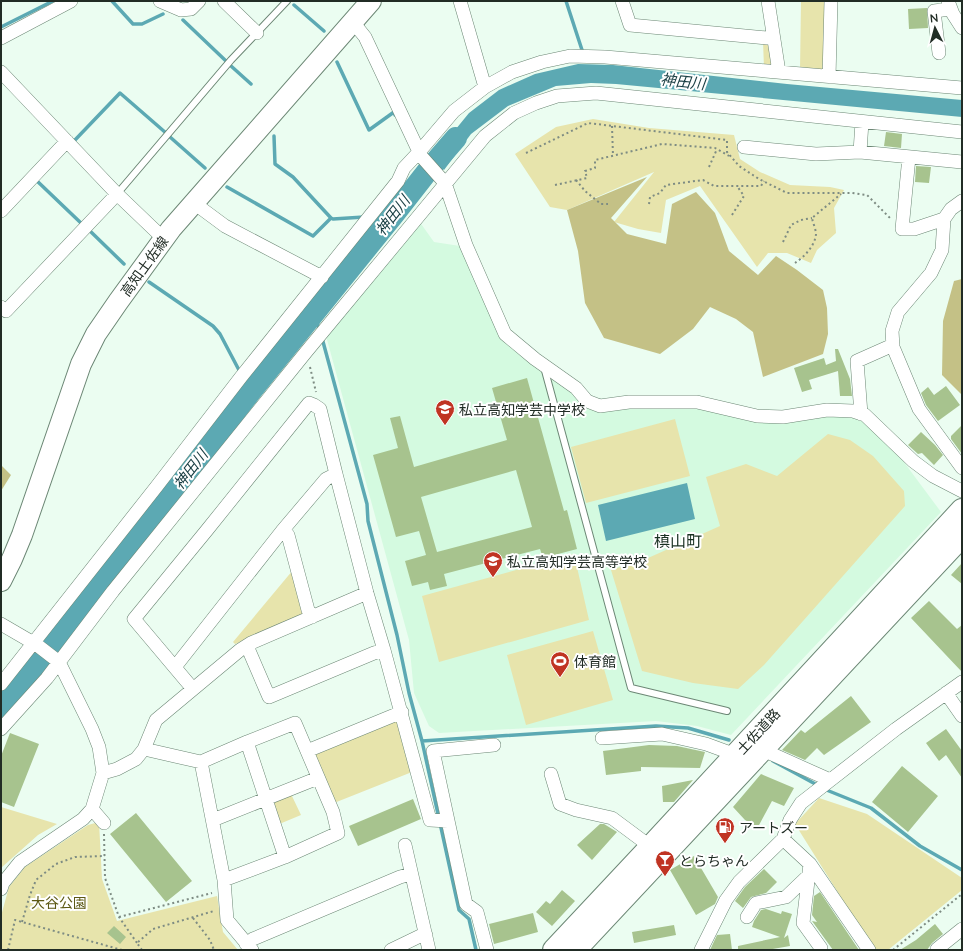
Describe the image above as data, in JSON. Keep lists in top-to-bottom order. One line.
{"streets":{"highway":["土佐道路"],"main road":["高知土佐線"]},"districts":["槙山町"],"water":["神田川"],"parks":["大谷公園"],"places":{"school or university":["私立高知学芸中学校","私立高知学芸高等学校"],"sports":["体育館"],"fuel station":["アートズー"],"bar":["とらちゃん"]},"north":"top"}
